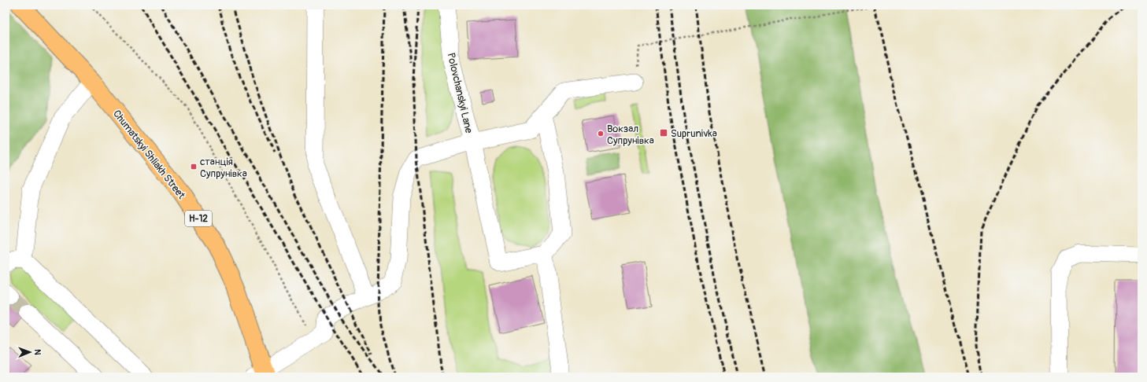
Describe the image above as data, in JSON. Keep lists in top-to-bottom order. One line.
{"streets":{"main road":["Chumatskyi Shliakh Street","Н-12"],"street":["Polovchanskyi Lane"]},"places":{"transit":["Suprunivka","станція Супрунівка"],"other":["Вокзал Супрунівка"]},"north":"right"}
